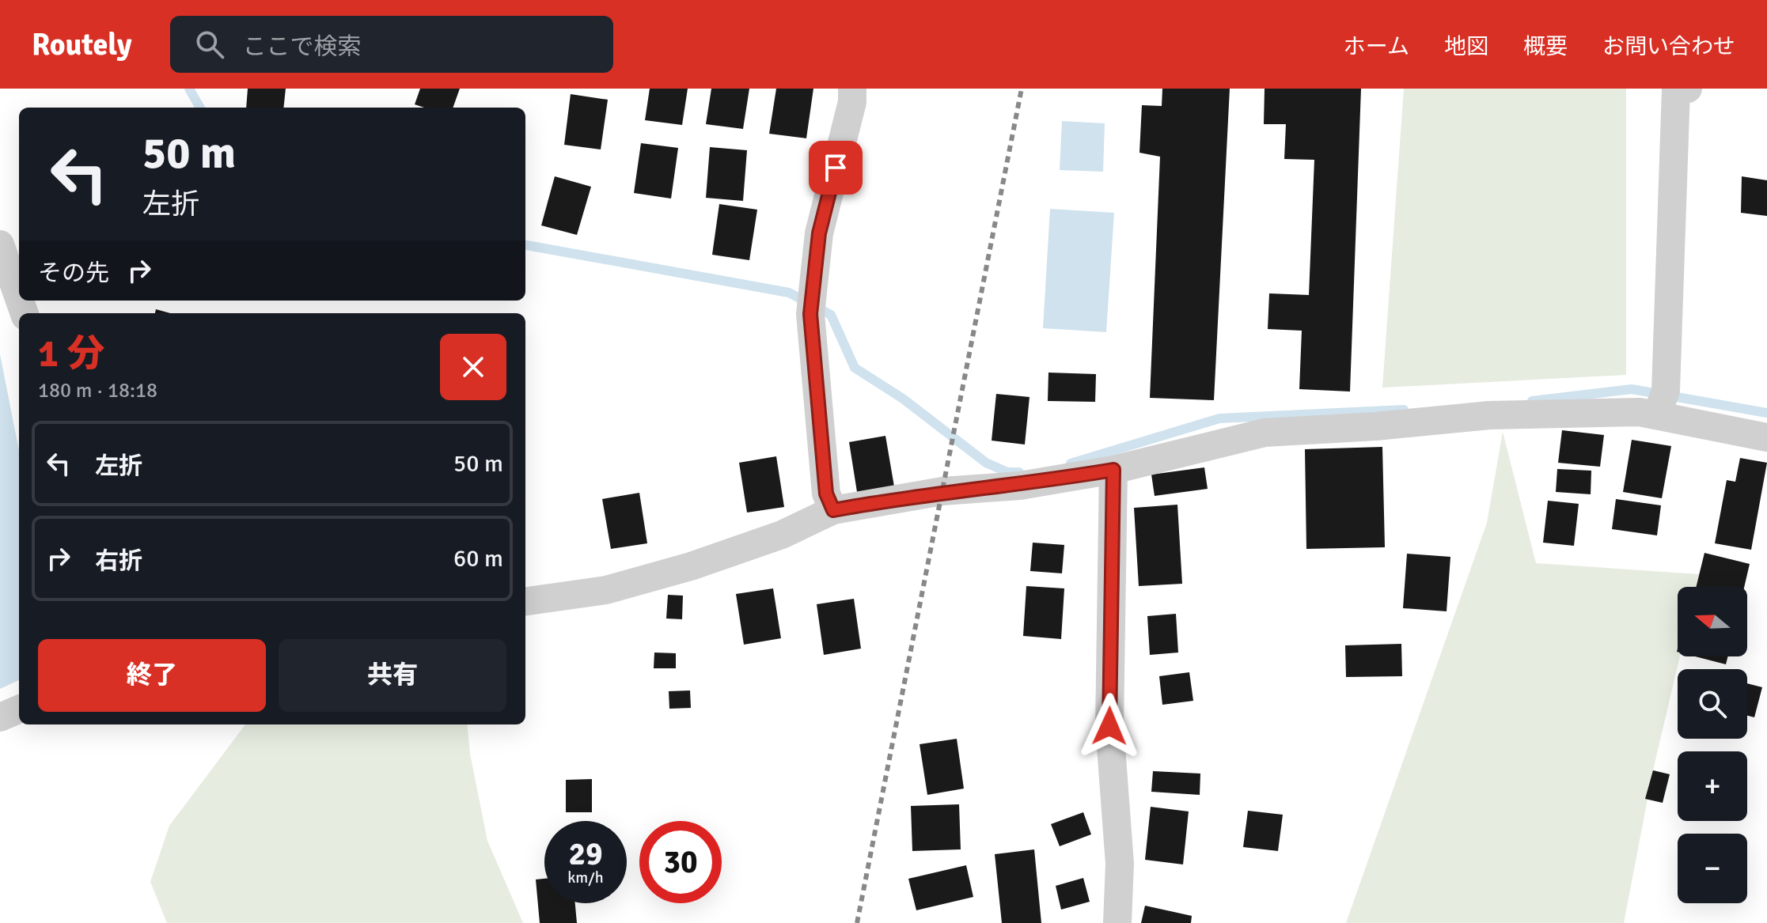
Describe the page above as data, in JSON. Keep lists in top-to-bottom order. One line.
{"north":"left","page":{"header":"Routely","search":"ここで検索","nav":["ホーム","地図","概要","お問い合わせ"],"turn":["50 m","左折"],"then":"その先","heading":["1 分","180 m · 18:18"],"list":[{"name":"左折","value":"50 m"},{"name":"右折","value":"60 m"}],"map_buttons":["+","−"],"buttons":["終了","共有"],"speed":"29 km/h","limit":"30"}}
